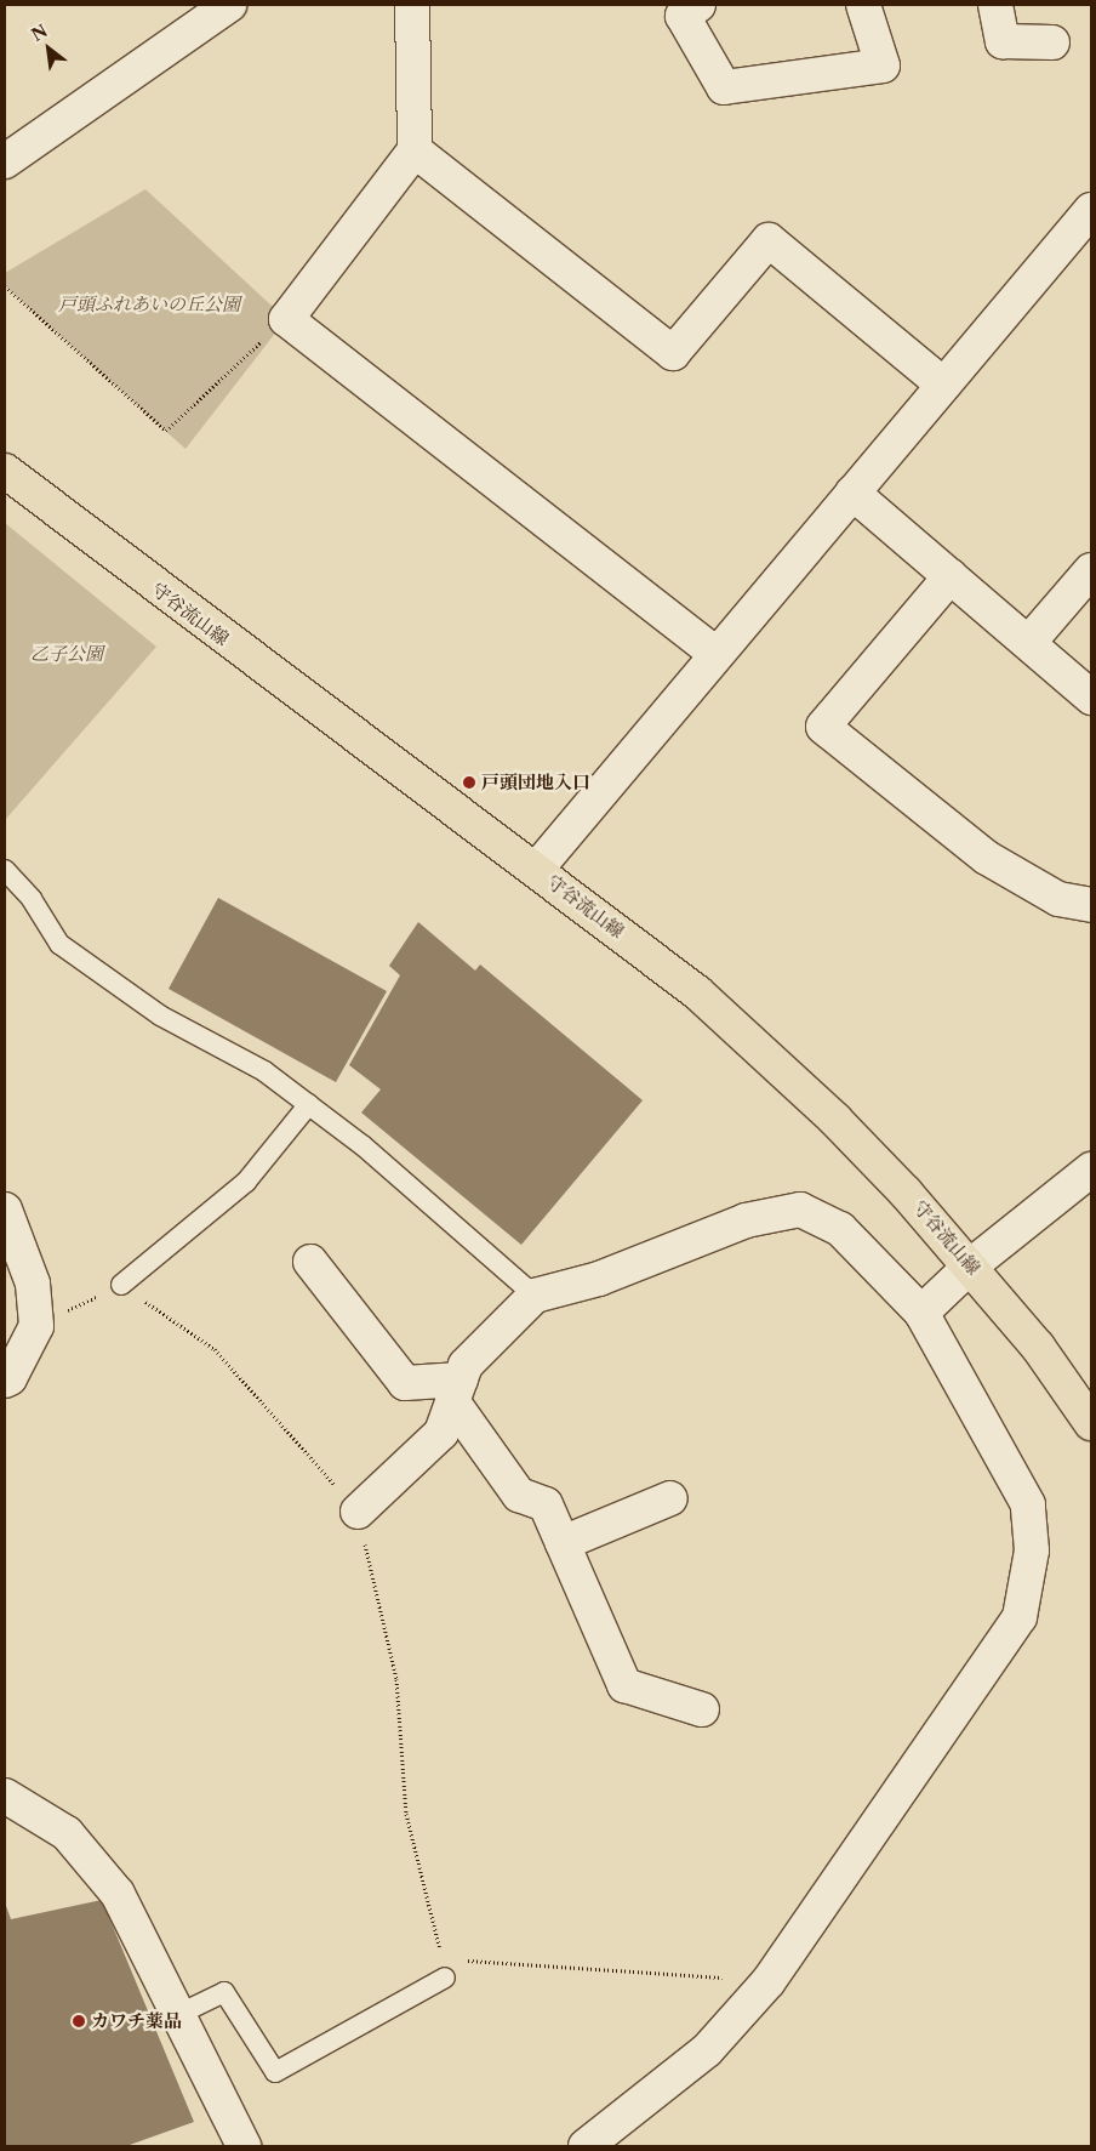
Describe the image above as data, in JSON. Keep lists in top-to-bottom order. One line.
{"streets":{"main road":["守谷流山線"]},"parks":["戸頭ふれあいの丘公園","乙子公園"],"places":["戸頭団地入口","カワチ薬品"],"north":"top left"}
